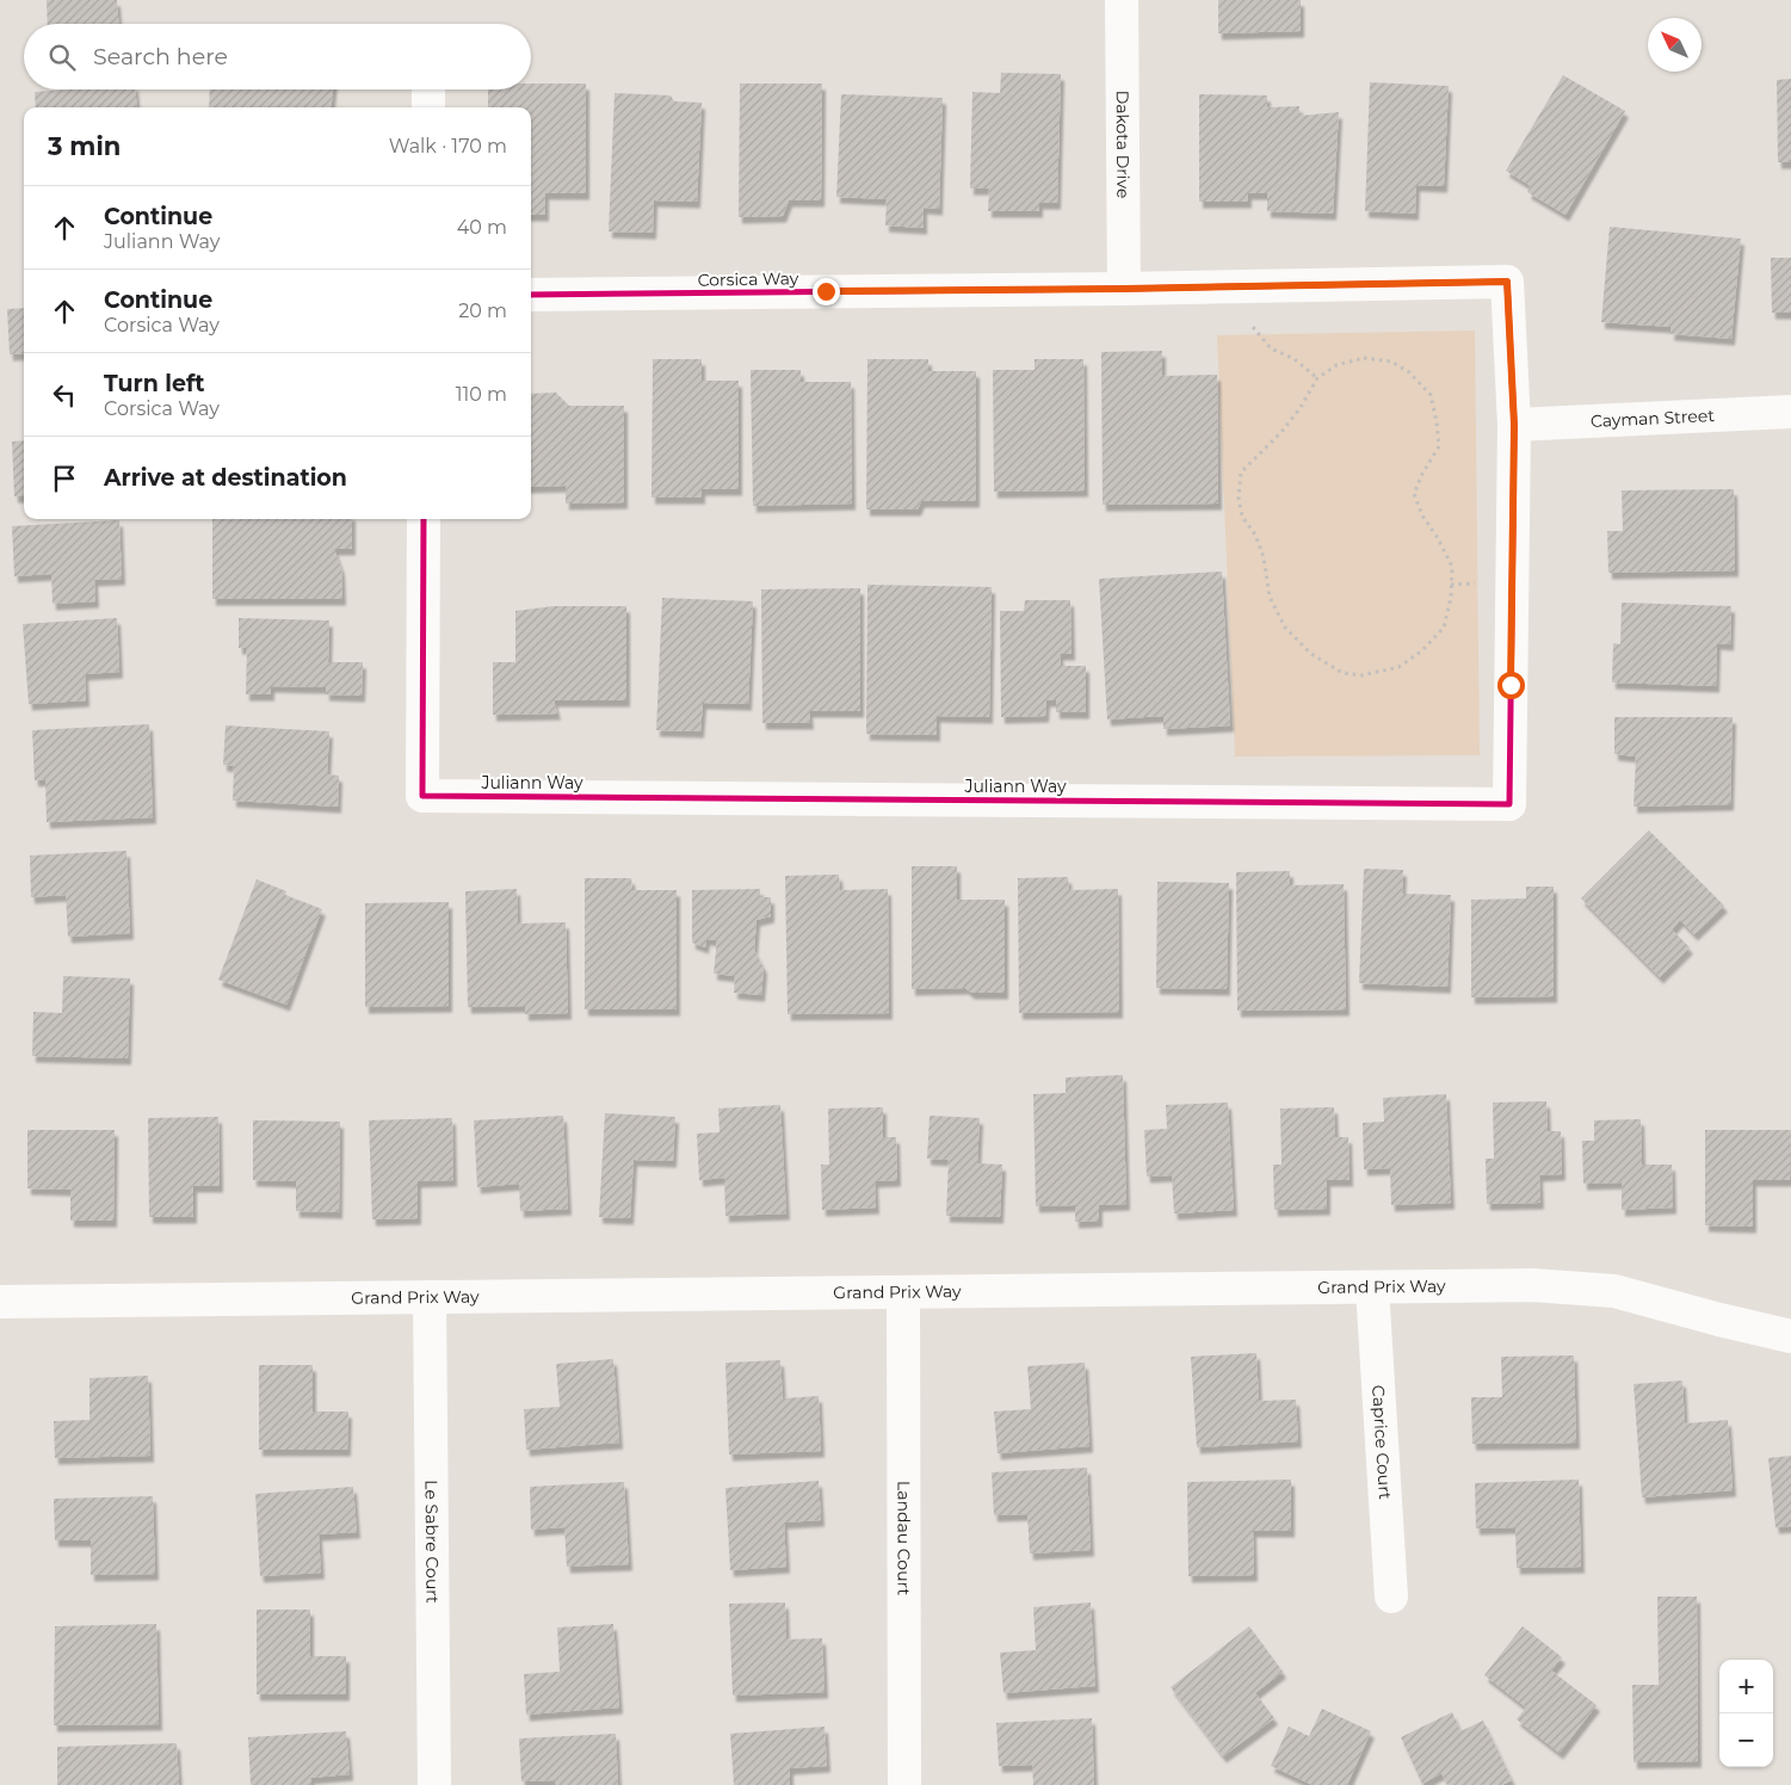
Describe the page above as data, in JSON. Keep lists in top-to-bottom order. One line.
{"streets":{"street":["Dakota Drive","Corsica Way","Cayman Street","Juliann Way","Grand Prix Way","Caprice Court","Landau Court","Le Sabre Court"]},"crossings":[["Dakota Drive","Corsica Way"],["Corsica Way","Cayman Street"],["Corsica Way","Juliann Way"],["Cayman Street","Juliann Way"],["Grand Prix Way","Caprice Court"],["Grand Prix Way","Landau Court"],["Grand Prix Way","Le Sabre Court"]],"north":"top left","page":{"search":"Search here","heading":["3 min","Walk · 170 m"],"list":[["Continue","Juliann Way","40 m"],["Continue","Corsica Way","20 m"],["Turn left","Corsica Way","110 m"],"Arrive at destination"],"map_buttons":["+","−"]}}
